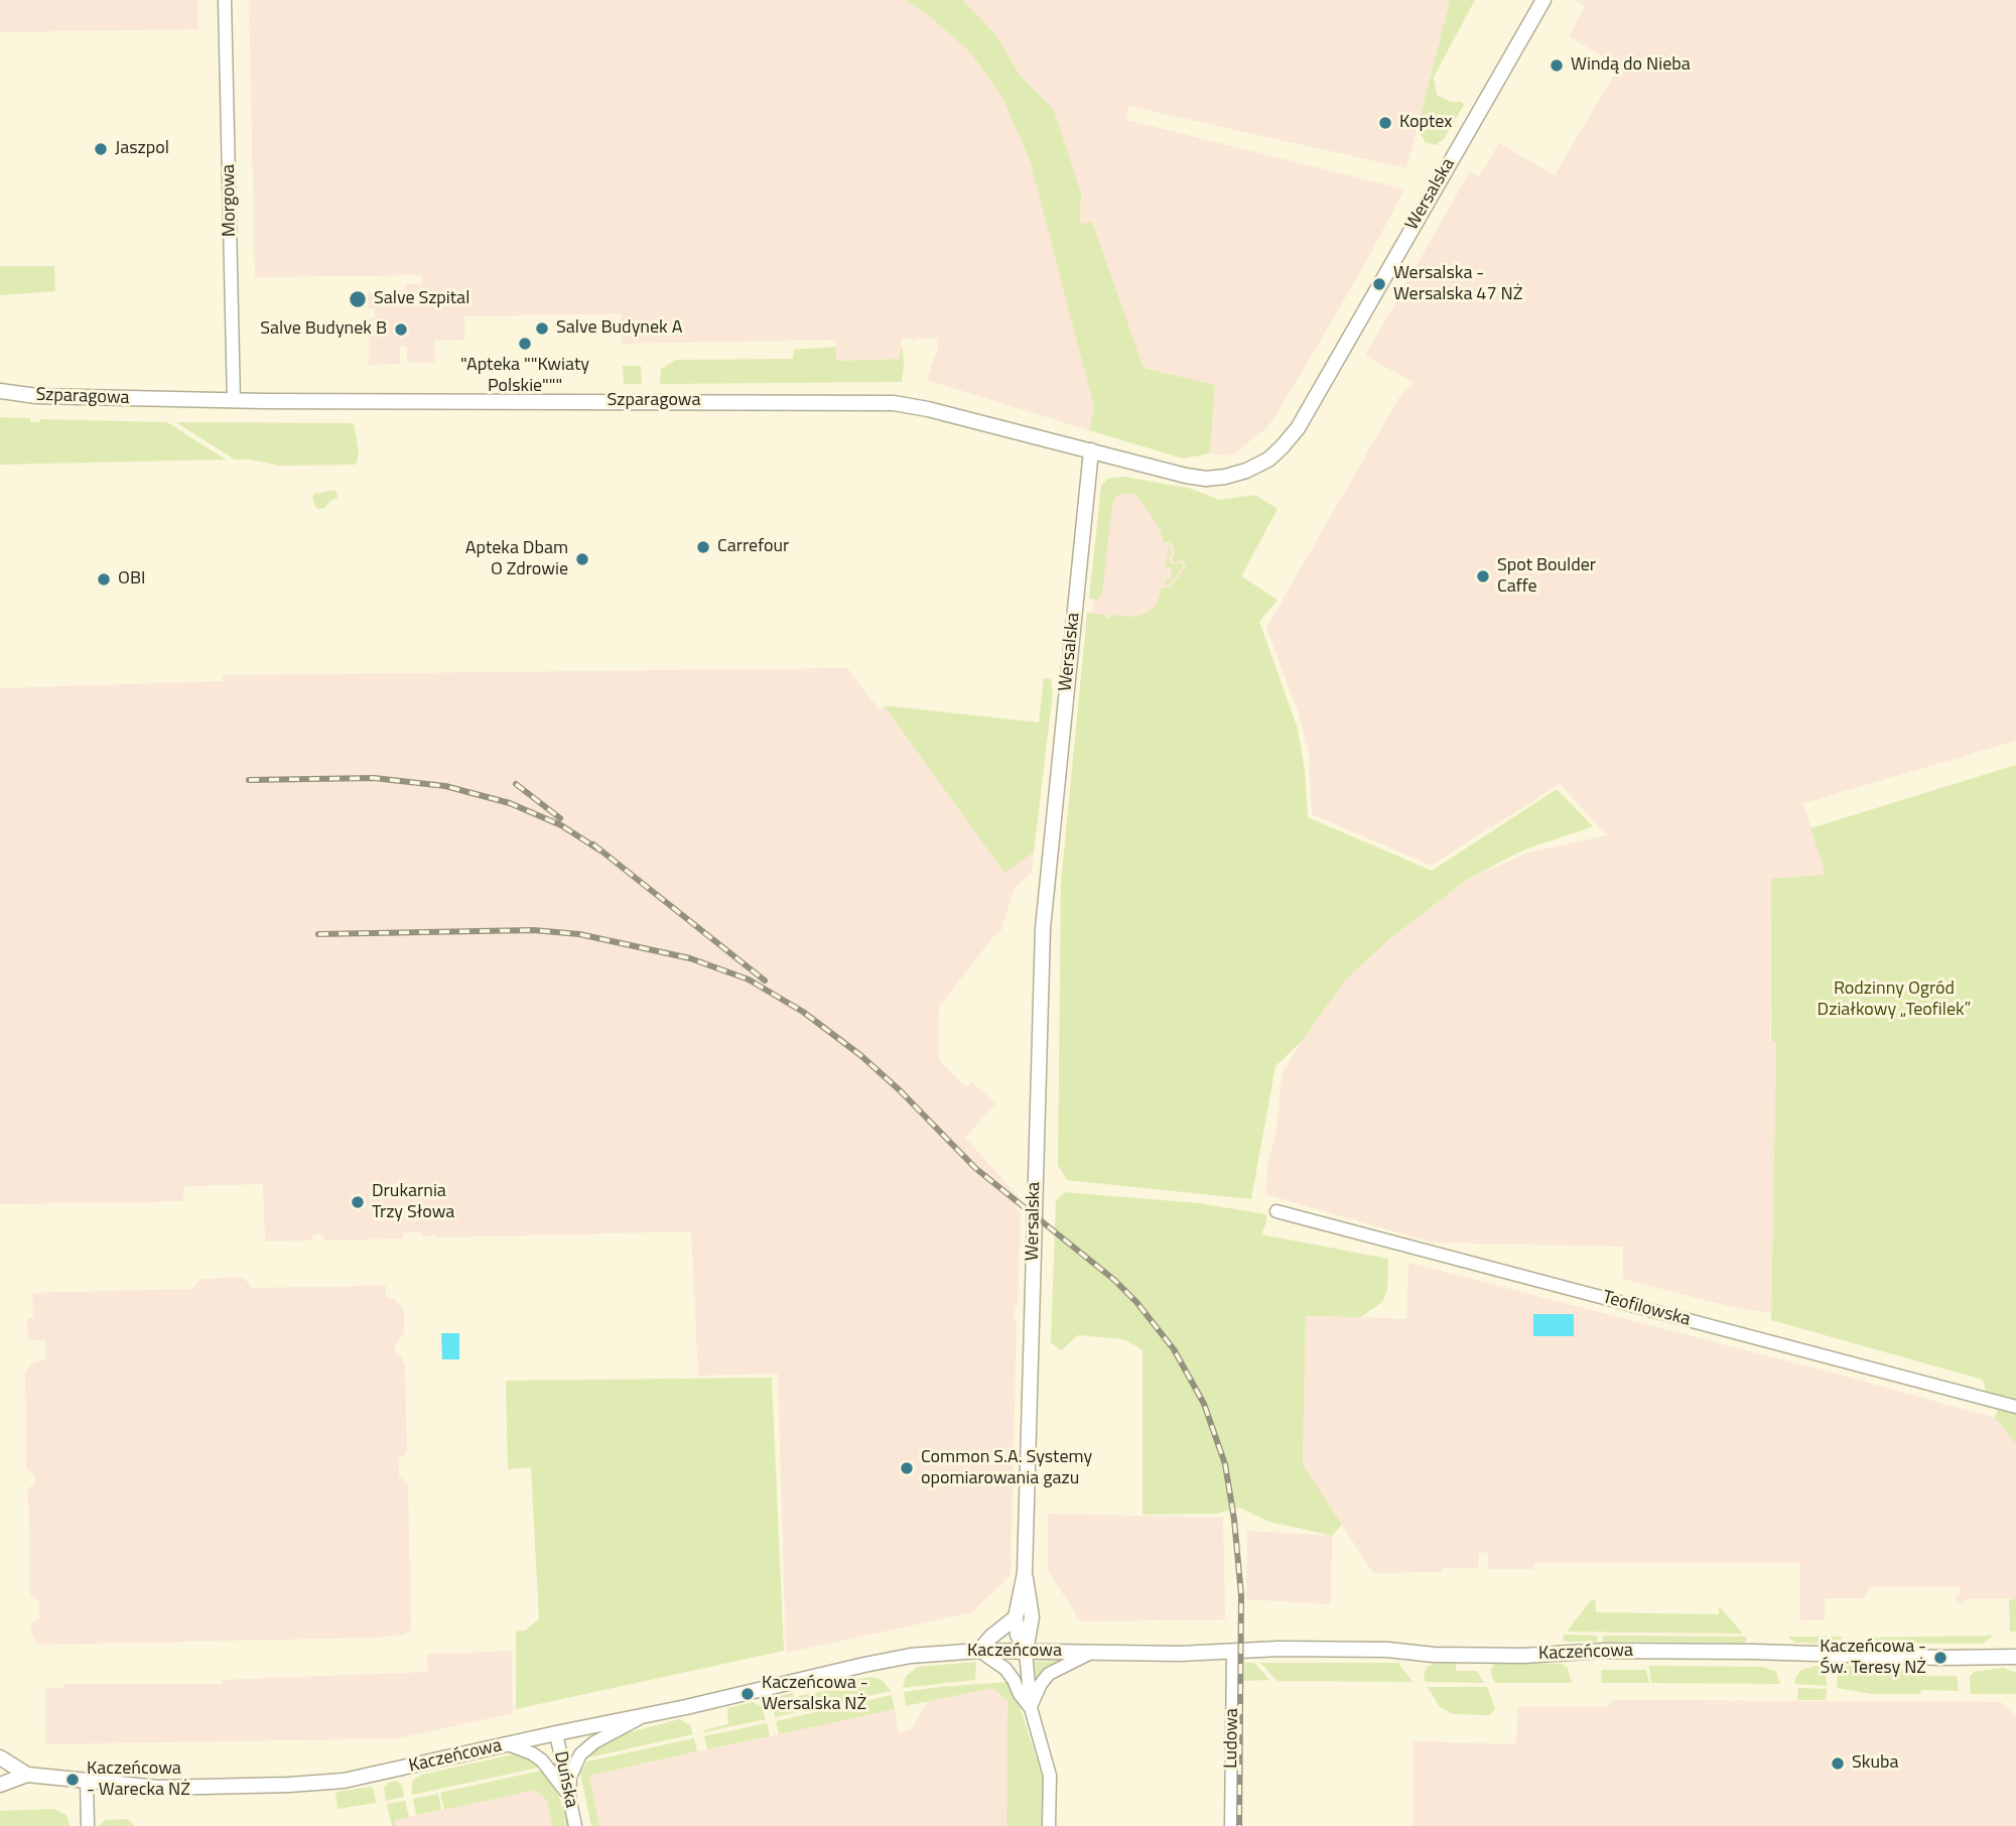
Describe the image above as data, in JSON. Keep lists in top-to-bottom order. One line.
{"streets":{"street":["Wersalska","Morgowa","Szparagowa","Teofilowska","Kaczeńcowa","Ludowa","Duńska"]},"crossings":[["Wersalska","Szparagowa"],["Wersalska","Kaczeńcowa"],["Morgowa","Szparagowa"],["Kaczeńcowa","Ludowa"],["Kaczeńcowa","Duńska"]],"parks":["Rodzinny Ogród Działkowy „Teofilek”"],"places":["Windą do Nieba","Koptex","Jaszpol","Wersalska - Wersalska 47 NŻ","Salve Szpital","Salve Budynek A","Salve Budynek B","\"Apteka \"\"Kwiaty Polskie\"\"\"","Carrefour","Apteka Dbam O Zdrowie","Spot Boulder Caffe","OBI","Drukarnia Trzy Słowa","Common S.A. Systemy opomiarowania gazu","Kaczeńcowa - Św. Teresy NŻ","Kaczeńcowa - Wersalska NŻ","Skuba","Kaczeńcowa - Warecka NŻ"]}
